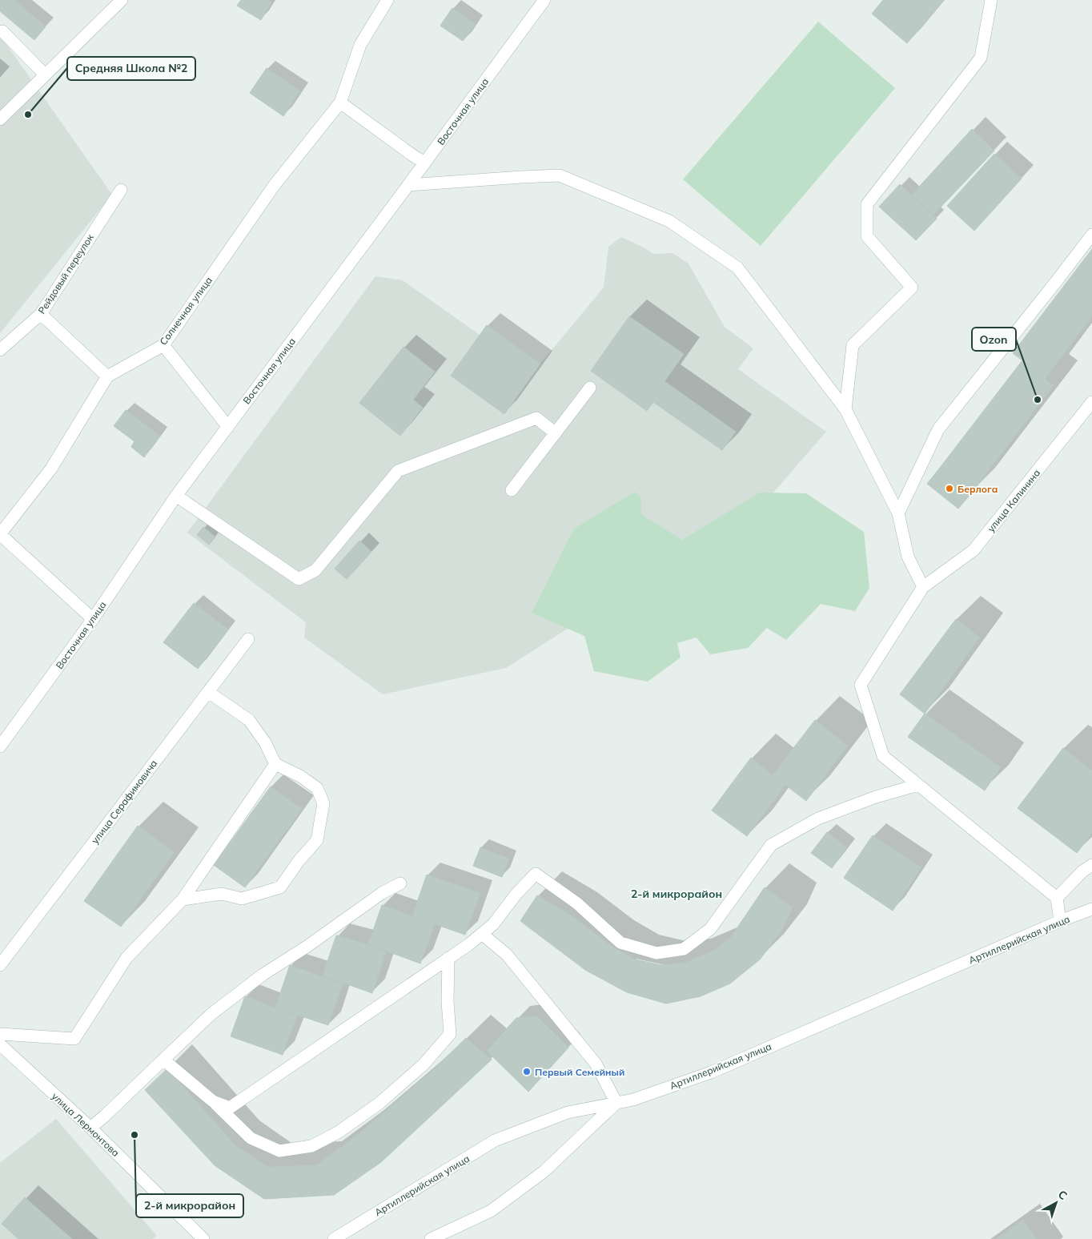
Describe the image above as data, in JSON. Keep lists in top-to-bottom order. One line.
{"streets":{"street":["Восточная улица","Рейдовый переулок","Солнечная улица","улица Калинина","улица Серафимовича","Артиллерийская улица","улица Лермонтова"]},"crossings":[["Восточная улица","Солнечная улица"]],"districts":["2-й микрорайон"],"places":["Средняя Школа №2","Ozon","Берлога","Первый Семейный","2-й микрорайон"],"north":"top right"}
